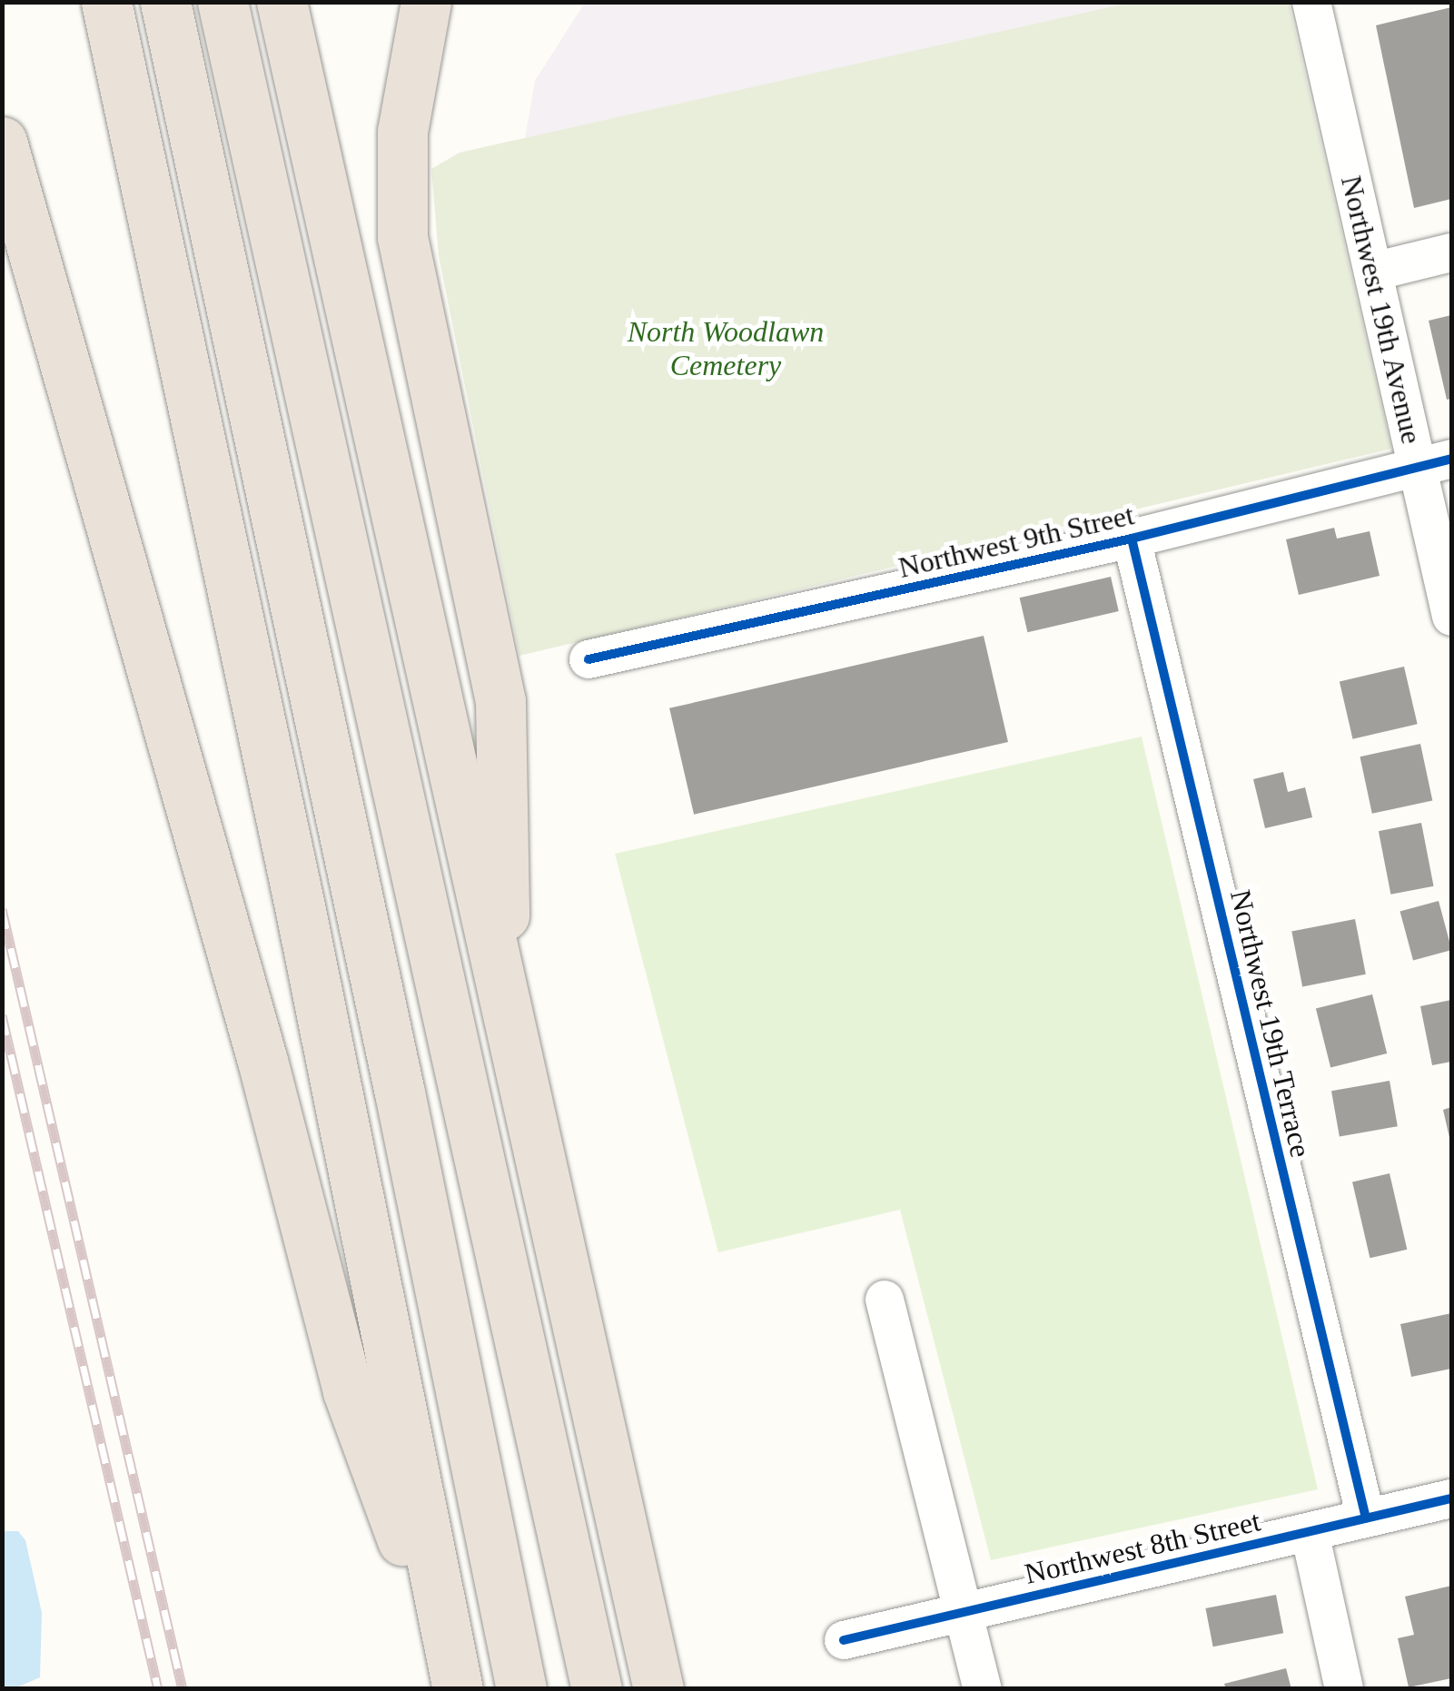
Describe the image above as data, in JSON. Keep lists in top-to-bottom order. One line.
{"streets":{"street":["Northwest 19th Avenue","Northwest 9th Street","Northwest 19th Terrace","Northwest 8th Street"]},"crossings":[["Northwest 19th Avenue","Northwest 9th Street"],["Northwest 9th Street","Northwest 19th Terrace"],["Northwest 19th Terrace","Northwest 8th Street"]],"parks":["North Woodlawn Cemetery"]}
